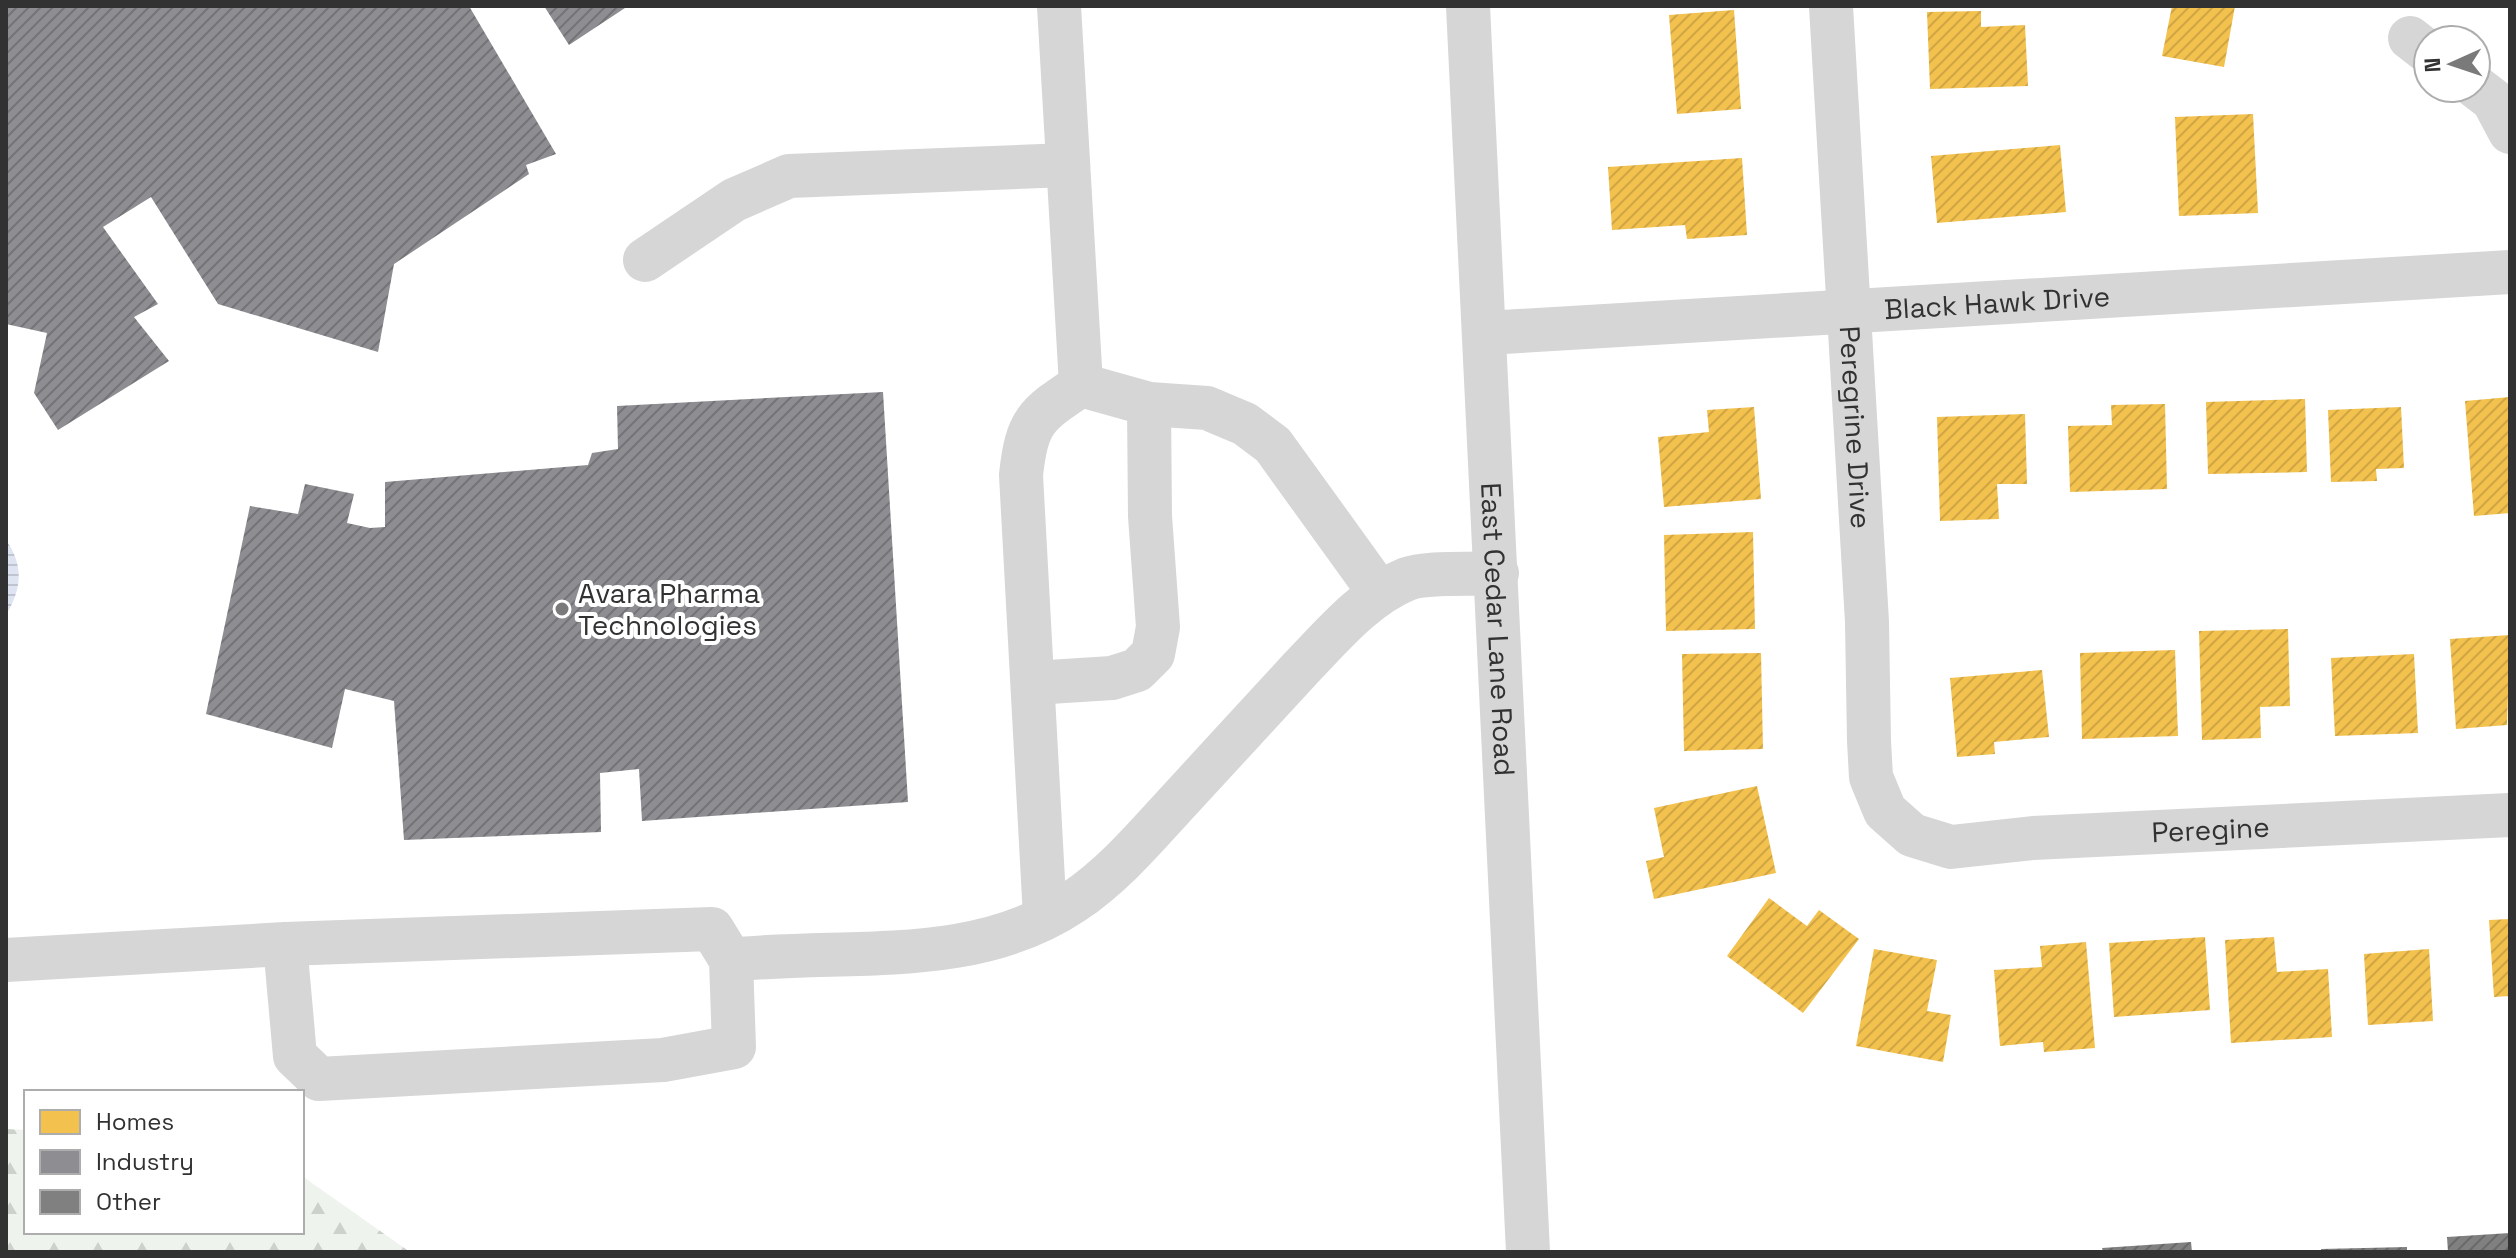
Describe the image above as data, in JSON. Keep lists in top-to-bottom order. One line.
{"streets":{"street":["Black Hawk Drive","Peregrine Drive","East Cedar Lane Road","Peregine"]},"crossings":[["Black Hawk Drive","Peregrine Drive"],["Black Hawk Drive","East Cedar Lane Road"],["Peregrine Drive","Peregine"]],"places":["Avara Pharma Technologies"],"legend":["Homes","Industry","Other"],"north":"left"}
